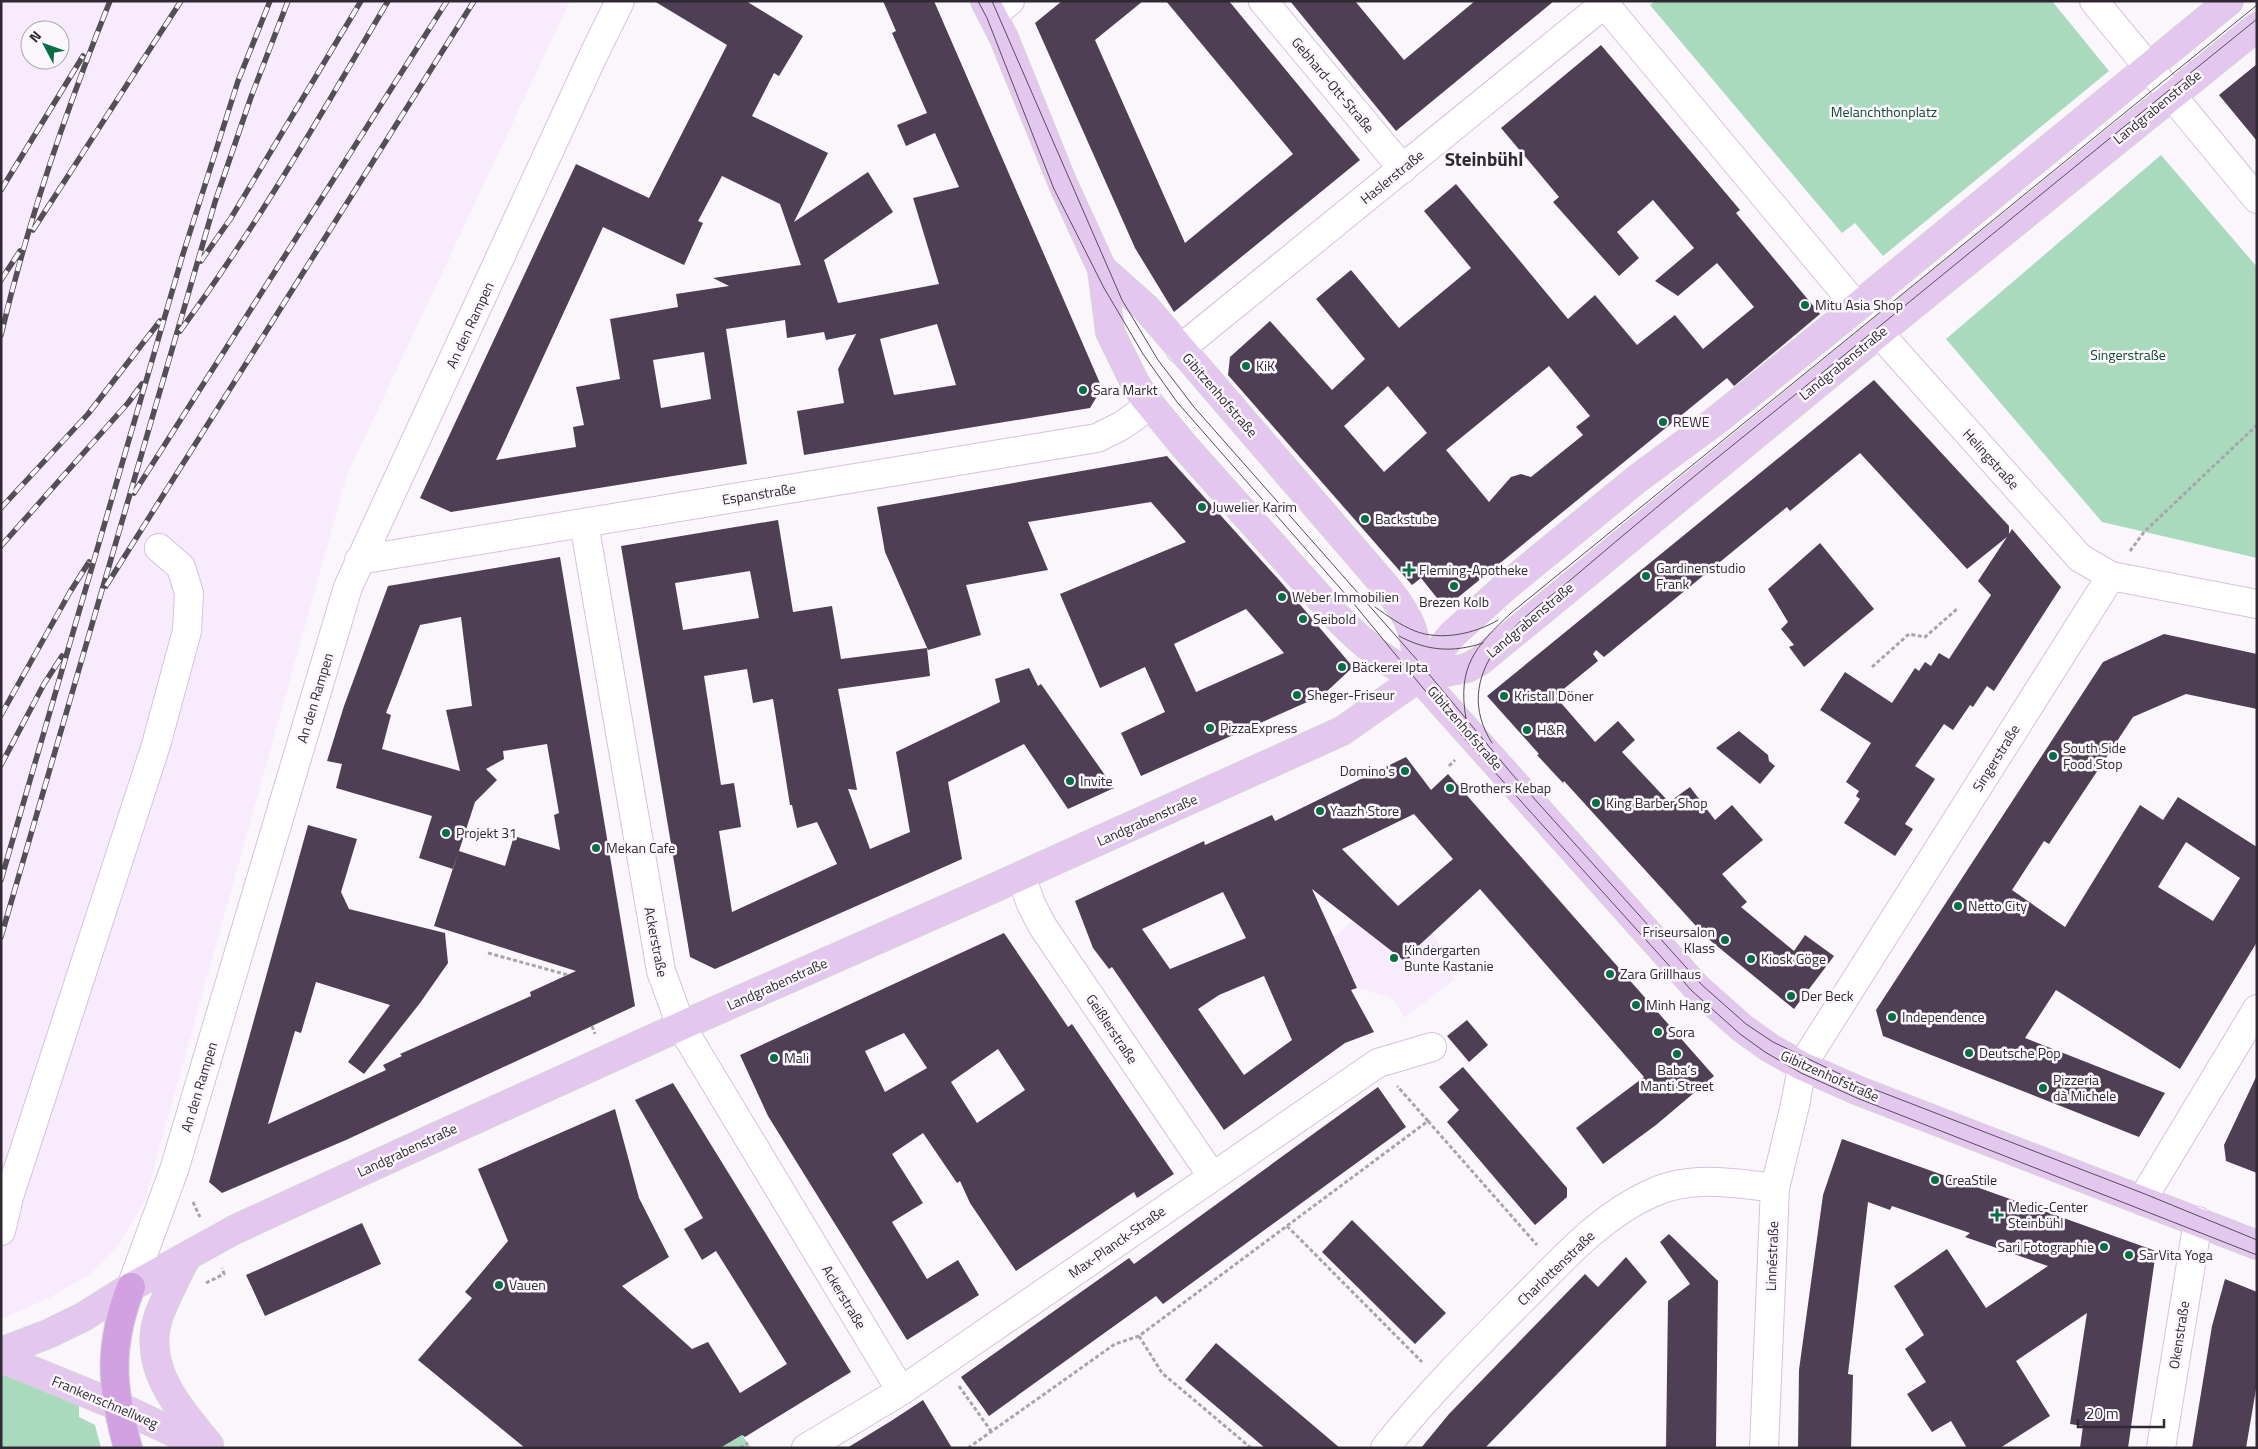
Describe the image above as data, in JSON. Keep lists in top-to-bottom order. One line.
{"streets":{"main road":["Landgrabenstraße","Gibitzenhofstraße","Frankenschnellweg"],"street":["Gebhard-Ott-Straße","Haslerstraße","An den Rampen","Helingstraße","Espanstraße","Singerstraße","Ackerstraße","Geißlerstraße","Max-Planck-Straße","Linnéstraße","Charlottenstraße","Okenstraße"]},"crossings":[["Gebhard-Ott-Straße","Haslerstraße"],["Landgrabenstraße","An den Rampen"],["Landgrabenstraße","Gibitzenhofstraße"],["Landgrabenstraße","Helingstraße"],["Landgrabenstraße","Ackerstraße"],["Landgrabenstraße","Geißlerstraße"],["Haslerstraße","Gibitzenhofstraße"],["An den Rampen","Espanstraße"],["Gibitzenhofstraße","Espanstraße"],["Gibitzenhofstraße","Singerstraße"],["Gibitzenhofstraße","Linnéstraße"],["Gibitzenhofstraße","Okenstraße"],["Helingstraße","Singerstraße"],["Espanstraße","Ackerstraße"],["Singerstraße","Linnéstraße"],["Ackerstraße","Max-Planck-Straße"],["Geißlerstraße","Max-Planck-Straße"],["Linnéstraße","Charlottenstraße"]],"districts":["Steinbühl"],"parks":["Melanchthonplatz","Singerstraße"],"places":{"other":["Mitu Asia Shop","KiK","Sara Markt","REWE","Juwelier Karim","Backstube","Gardinenstudio Frank","Brezen Kolb","Weber Immobilien","Seibold","Bäckerei Ipta","Sheger-Friseur","Kristall Döner","PizzaExpress","H&R","South Side Food Stop","Domino's","Invite","Brothers Kebap","King Barber Shop","Yaazh Store","Projekt 31","Mekan Cafe","Netto City","Friseursalon Klass","Kindergarten Bunte Kastanie","Kiosk Göge","Zara Grillhaus","Der Beck","Minh Hang","Independence","Sora","Deutsche Pop","Baba‘s Manti Street","Mali","Pizzeria dà Michele","CreaStile","Sari Fotographie","SarVita Yoga","Vauen"],"health":["Fleming-Apotheke","Medic-Center Steinbühl"]},"scale_bar":"20 m","north":"top left"}
